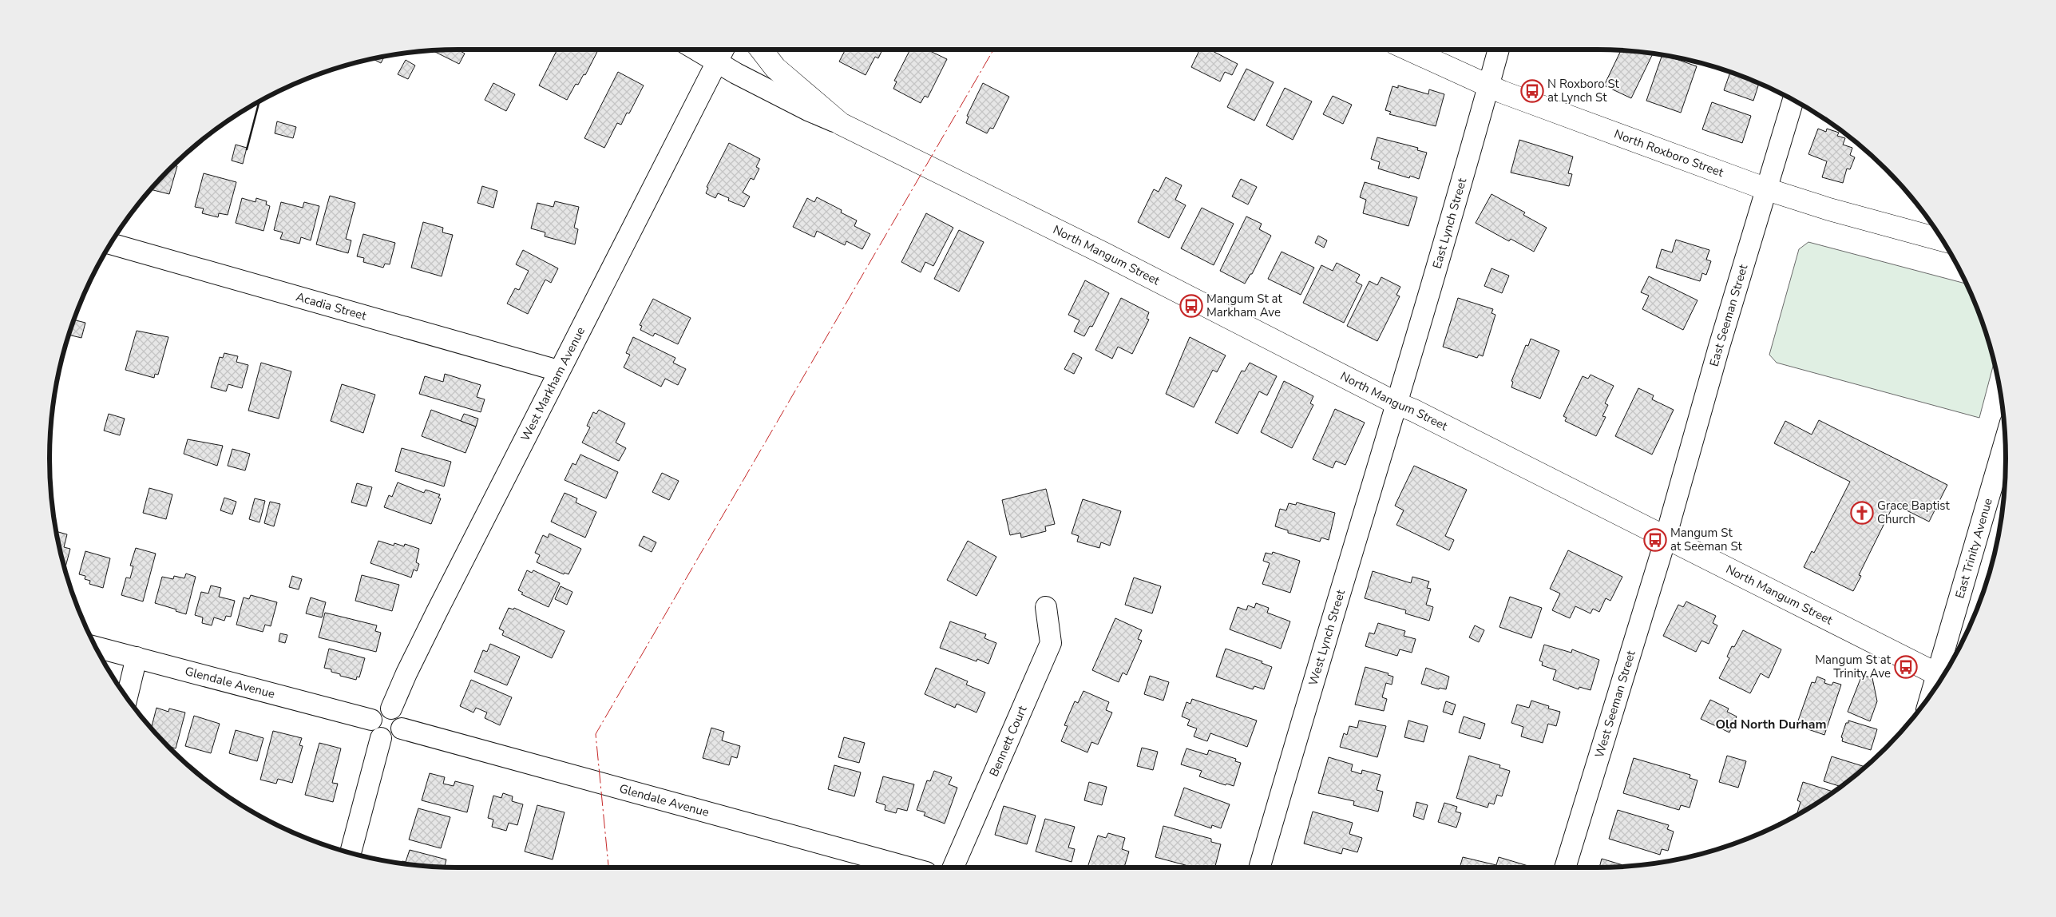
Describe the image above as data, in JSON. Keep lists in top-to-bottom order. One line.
{"streets":{"main road":["North Roxboro Street","North Mangum Street"],"street":["East Lynch Street","Acadia Street","East Seeman Street","West Markham Avenue","East Trinity Avenue","West Lynch Street","Glendale Avenue","West Seeman Street","Bennett Court"]},"crossings":[["North Roxboro Street","East Lynch Street"],["North Roxboro Street","East Seeman Street"],["East Lynch Street","North Mangum Street"],["East Lynch Street","West Lynch Street"],["North Mangum Street","East Seeman Street"],["North Mangum Street","West Markham Avenue"],["North Mangum Street","West Lynch Street"],["North Mangum Street","West Seeman Street"],["Acadia Street","West Markham Avenue"],["East Seeman Street","West Seeman Street"],["West Markham Avenue","Glendale Avenue"]],"districts":["Old North Durham"],"places":{"bus stop":["N Roxboro St at Lynch St","Mangum St at Markham Ave","Mangum St at Seeman St","Mangum St at Trinity Ave"],"church":["Grace Baptist Church"]}}
